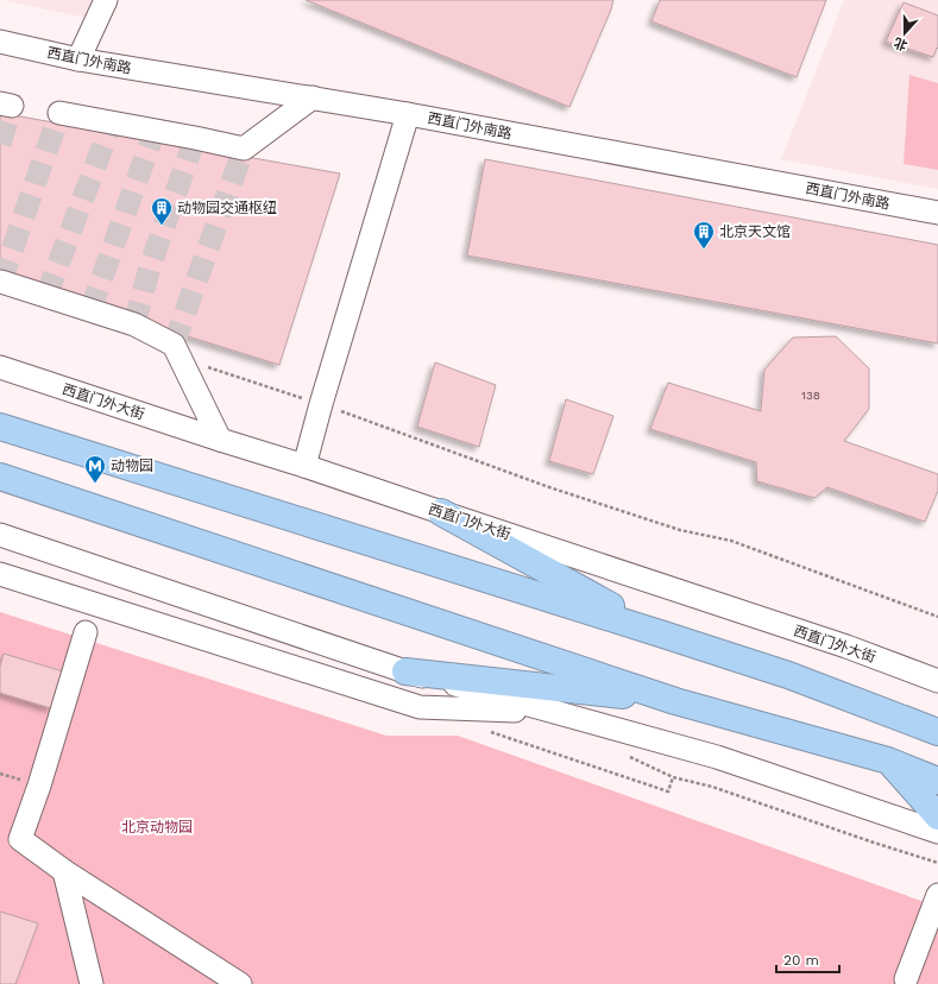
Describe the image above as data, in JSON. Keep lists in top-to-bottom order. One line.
{"streets":{"street":["西直门外南路","西直门外大街"]},"parks":["北京动物园"],"places":{"building":["动物园交通枢纽","北京天文馆"],"metro station":["动物园"]},"house_numbers":["138"],"scale_bar":"20 m","north":"bottom"}
